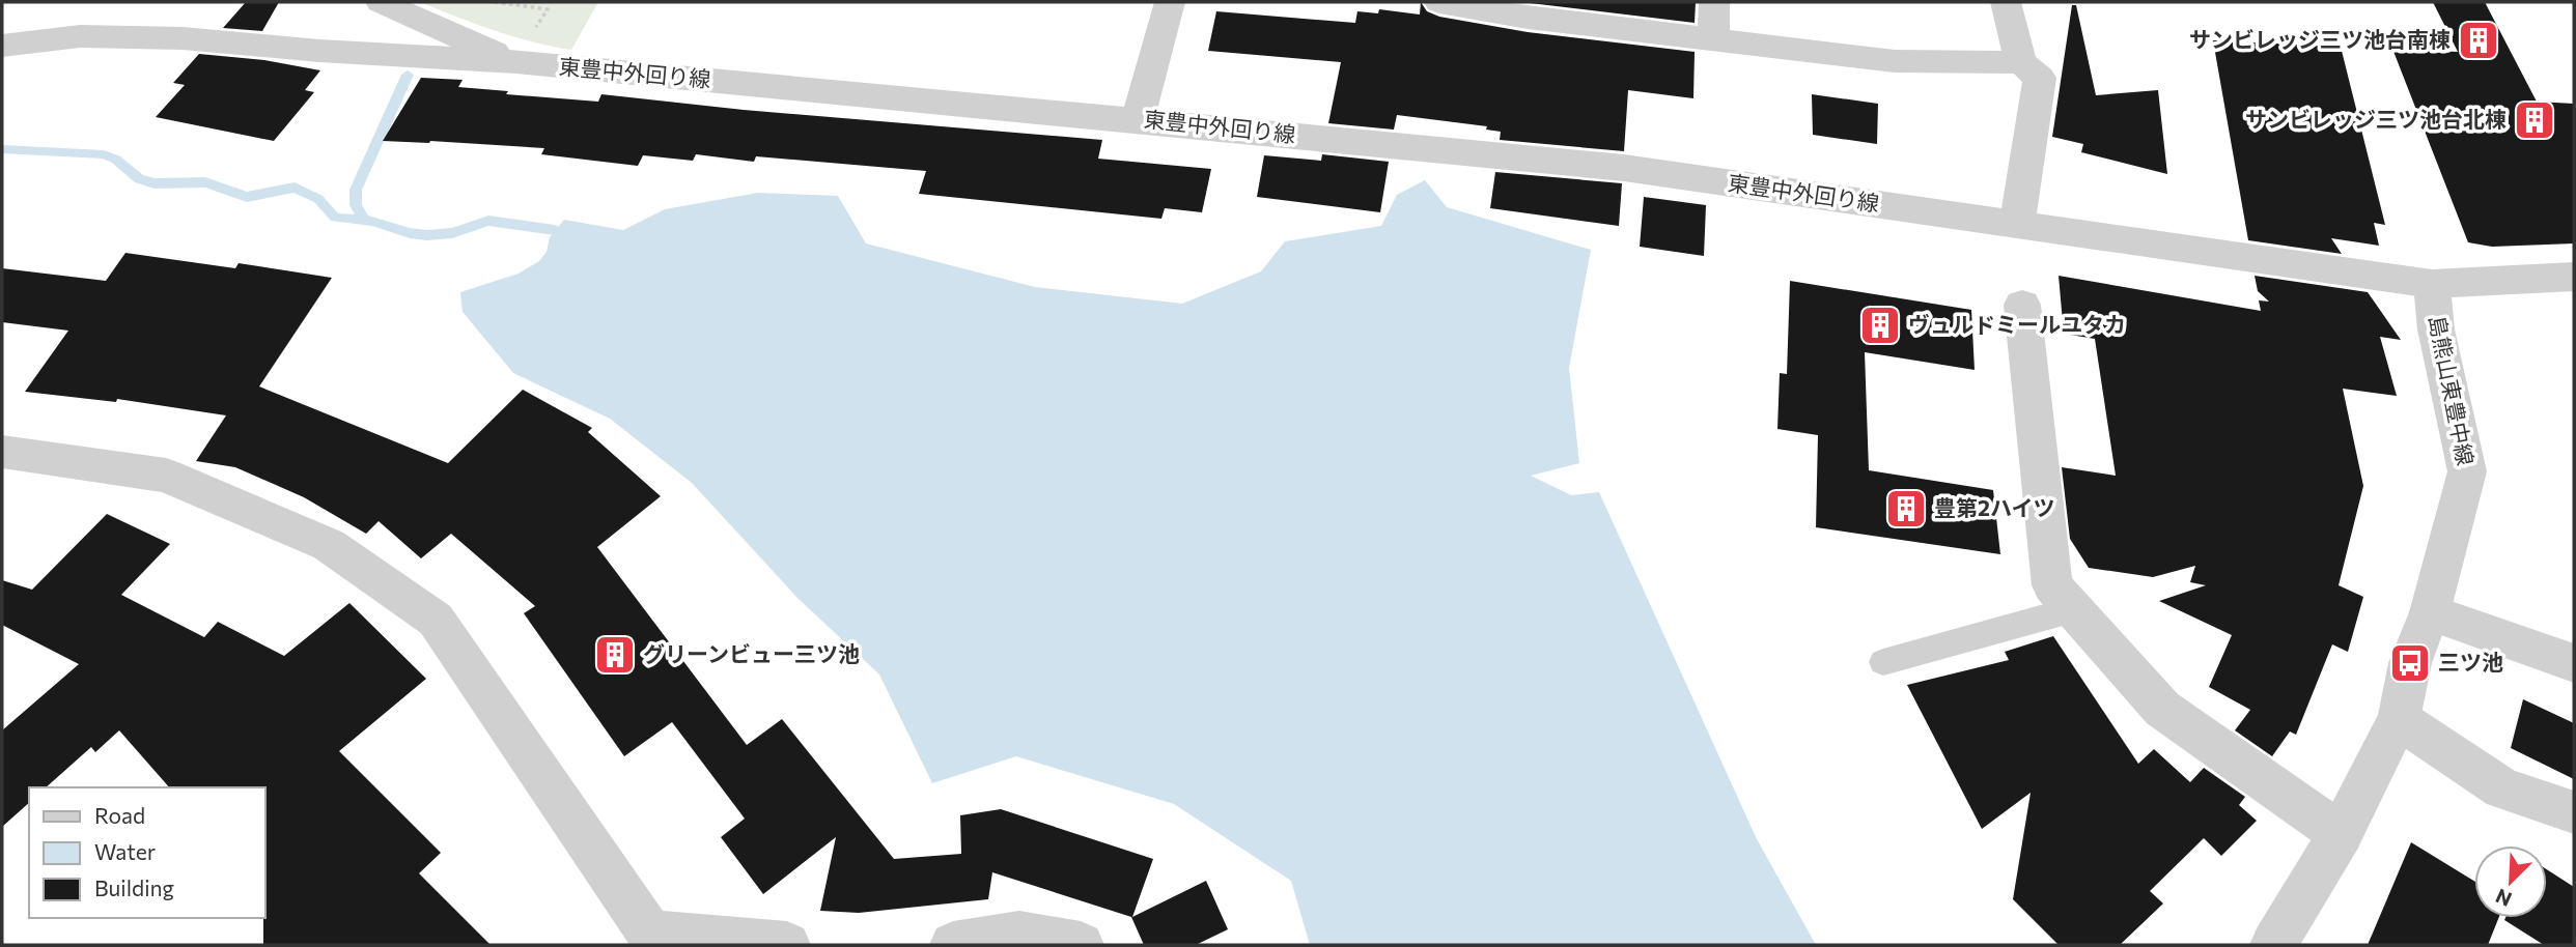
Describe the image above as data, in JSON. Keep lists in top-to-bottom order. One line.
{"streets":{"street":["東豊中外回り線","島熊山東豊中線"]},"crossings":[["東豊中外回り線","島熊山東豊中線"]],"places":{"building":["サンビレッジ三ツ池台南棟","サンビレッジ三ツ池台北棟","ヴュルドミールユタカ","豊第2ハイツ","グリーンビュー三ツ池"],"bus stop":["三ツ池"]},"legend":["Road","Water","Building"],"north":"bottom left"}
